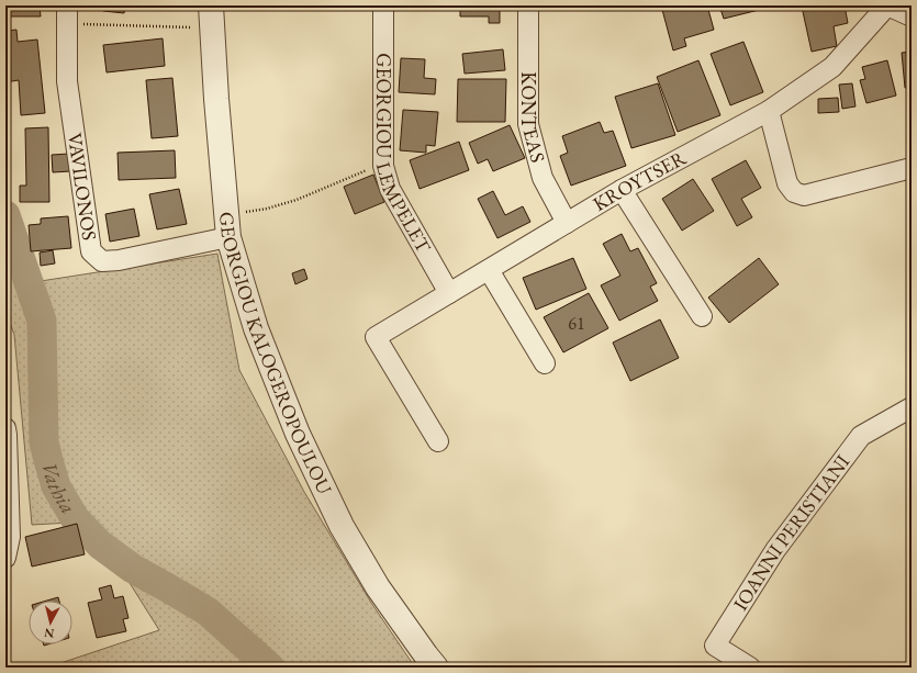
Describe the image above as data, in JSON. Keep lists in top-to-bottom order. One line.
{"streets":{"street":["KONTEAS","GEORGIOU LEMPELET","KROYTSER","VAVILONOS","GEORGIOU KALOGEROPOULOU","IOANNI PERISTIANI"]},"crossings":[["KONTEAS","KROYTSER"],["GEORGIOU LEMPELET","KROYTSER"],["VAVILONOS","GEORGIOU KALOGEROPOULOU"]],"water":["Vathia"],"house_numbers":["61"],"north":"bottom"}
